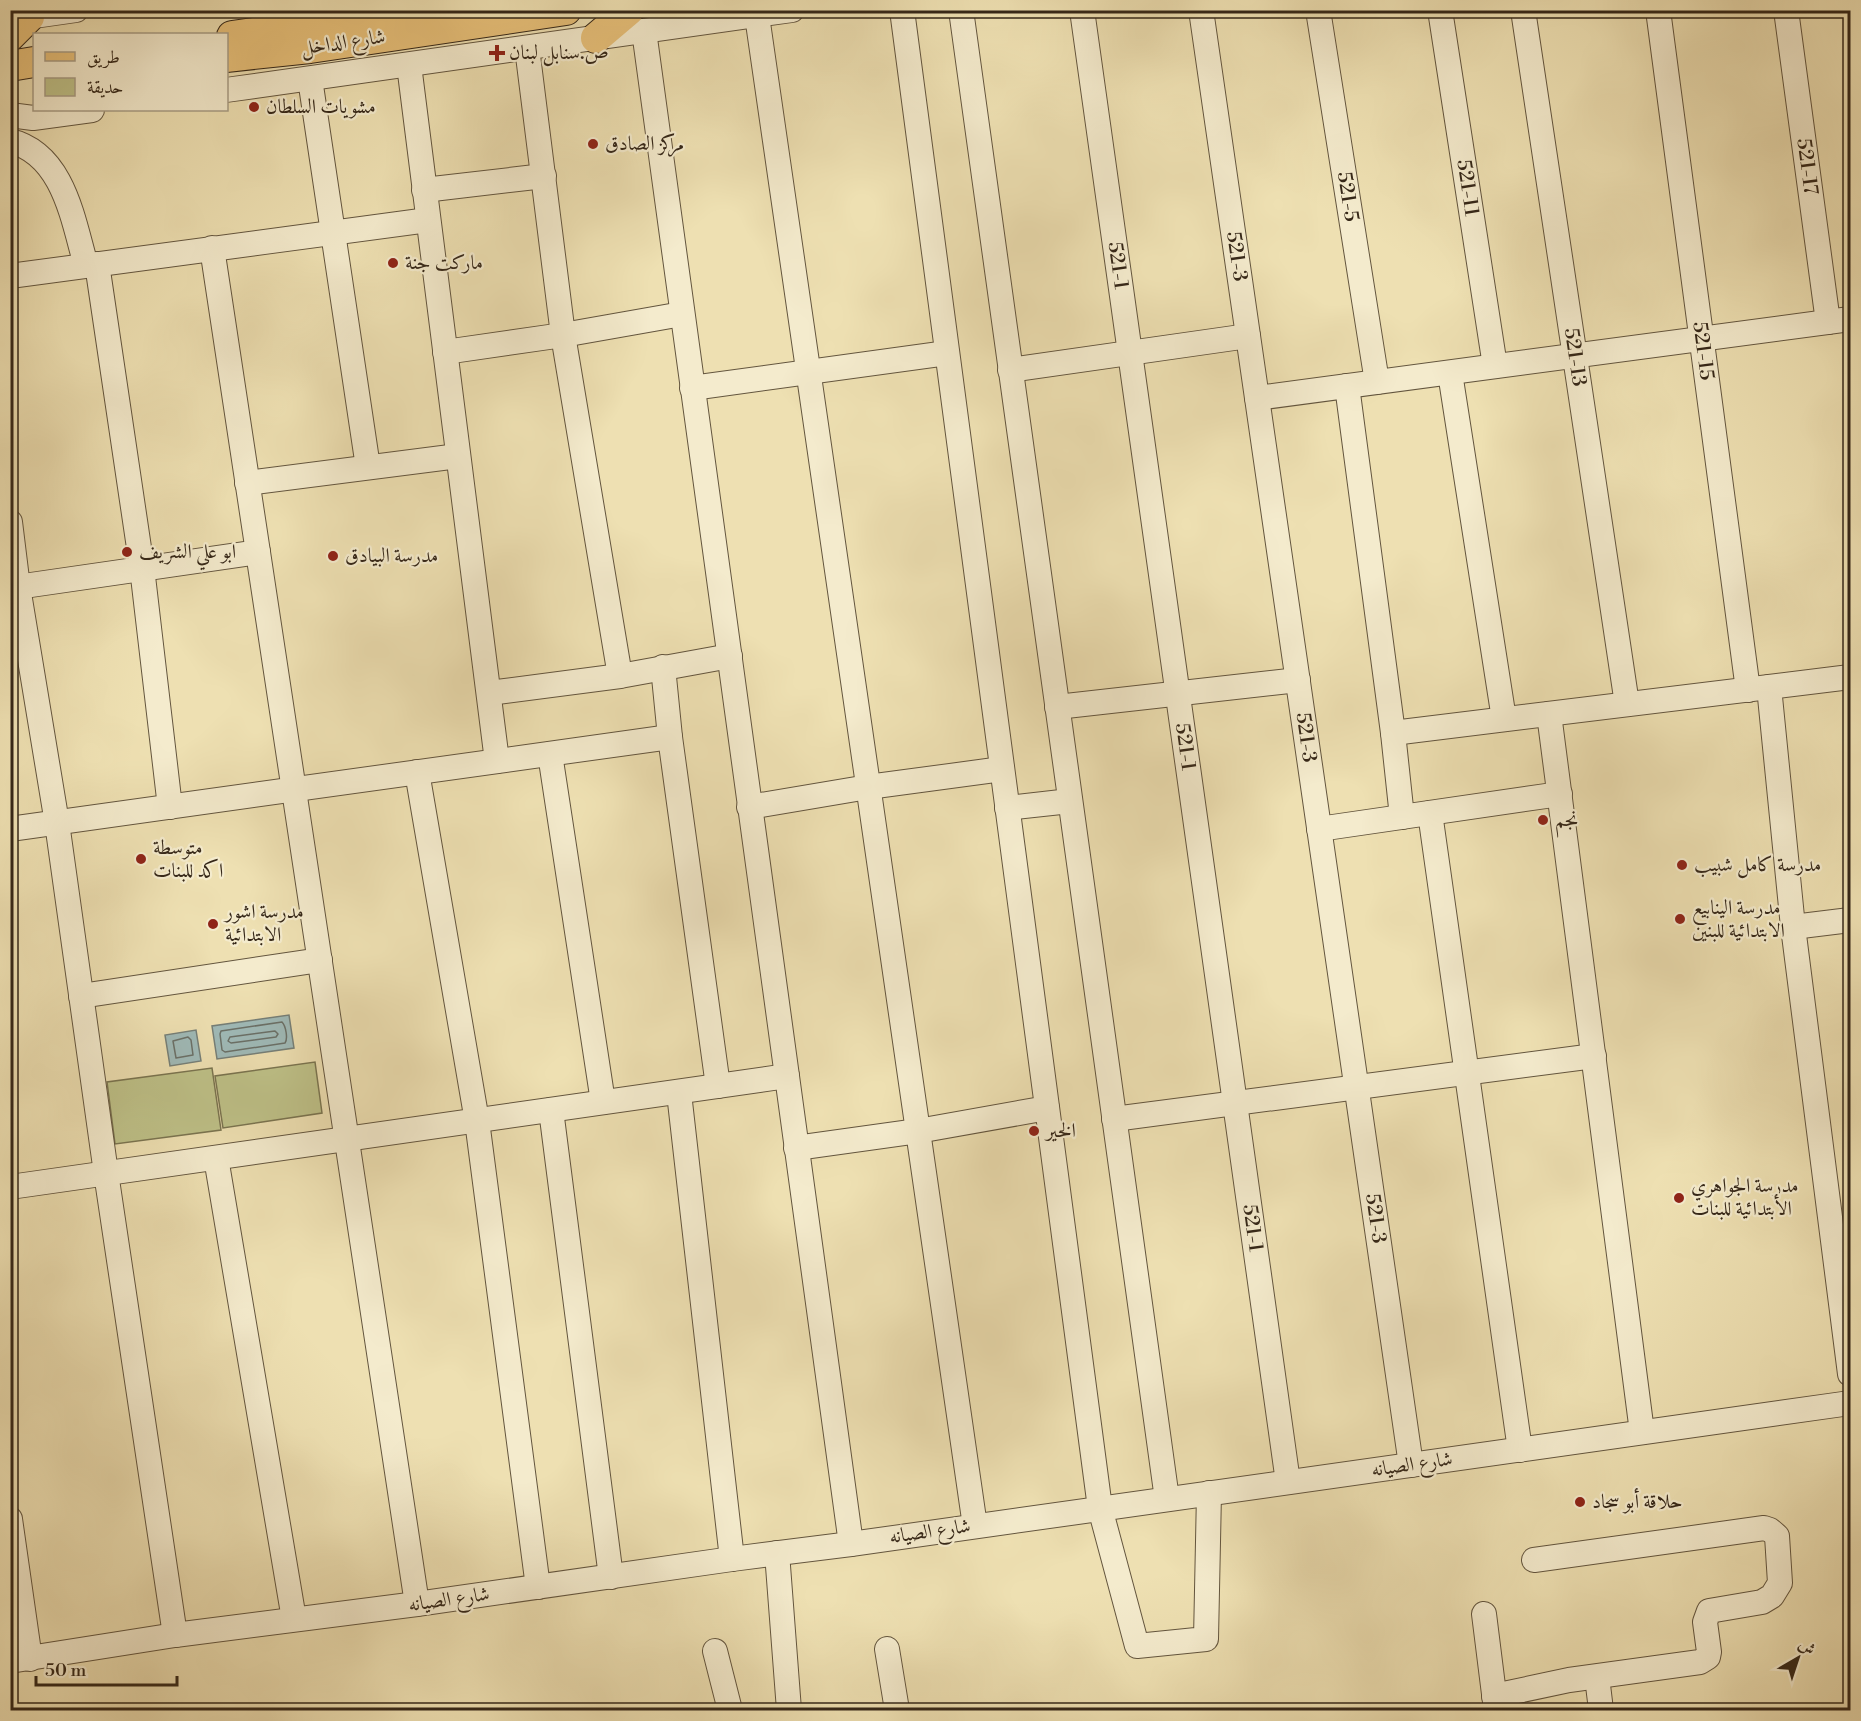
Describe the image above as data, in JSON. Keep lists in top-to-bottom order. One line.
{"streets":{"main road":["شارع الداخل"],"street":["521-17","521-11","521-5","521-3","521-1","521-15","521-13","شارع الصيانه"]},"crossings":[["521-3","شارع الصيانه"],["521-1","شارع الصيانه"]],"places":{"health":["ص.سنابل لبنان"],"other":["مشويات السلطان","مركز الصادق","ماركت جنة","ابو علي الشريف","مدرسة البيادق","نجم","متوسطة اكد للبنات","مدرسة كامل شبيب","مدرسة الينابيع الابتدائية للبنين","مدرسة اشور الابتدائية","الخير","مدرسة الجواهري الأبتدائية للبنات","حلاقة أبو سجاد"]},"legend":["طريق","حديقة"],"scale_bar":"50 m","north":"top right"}
